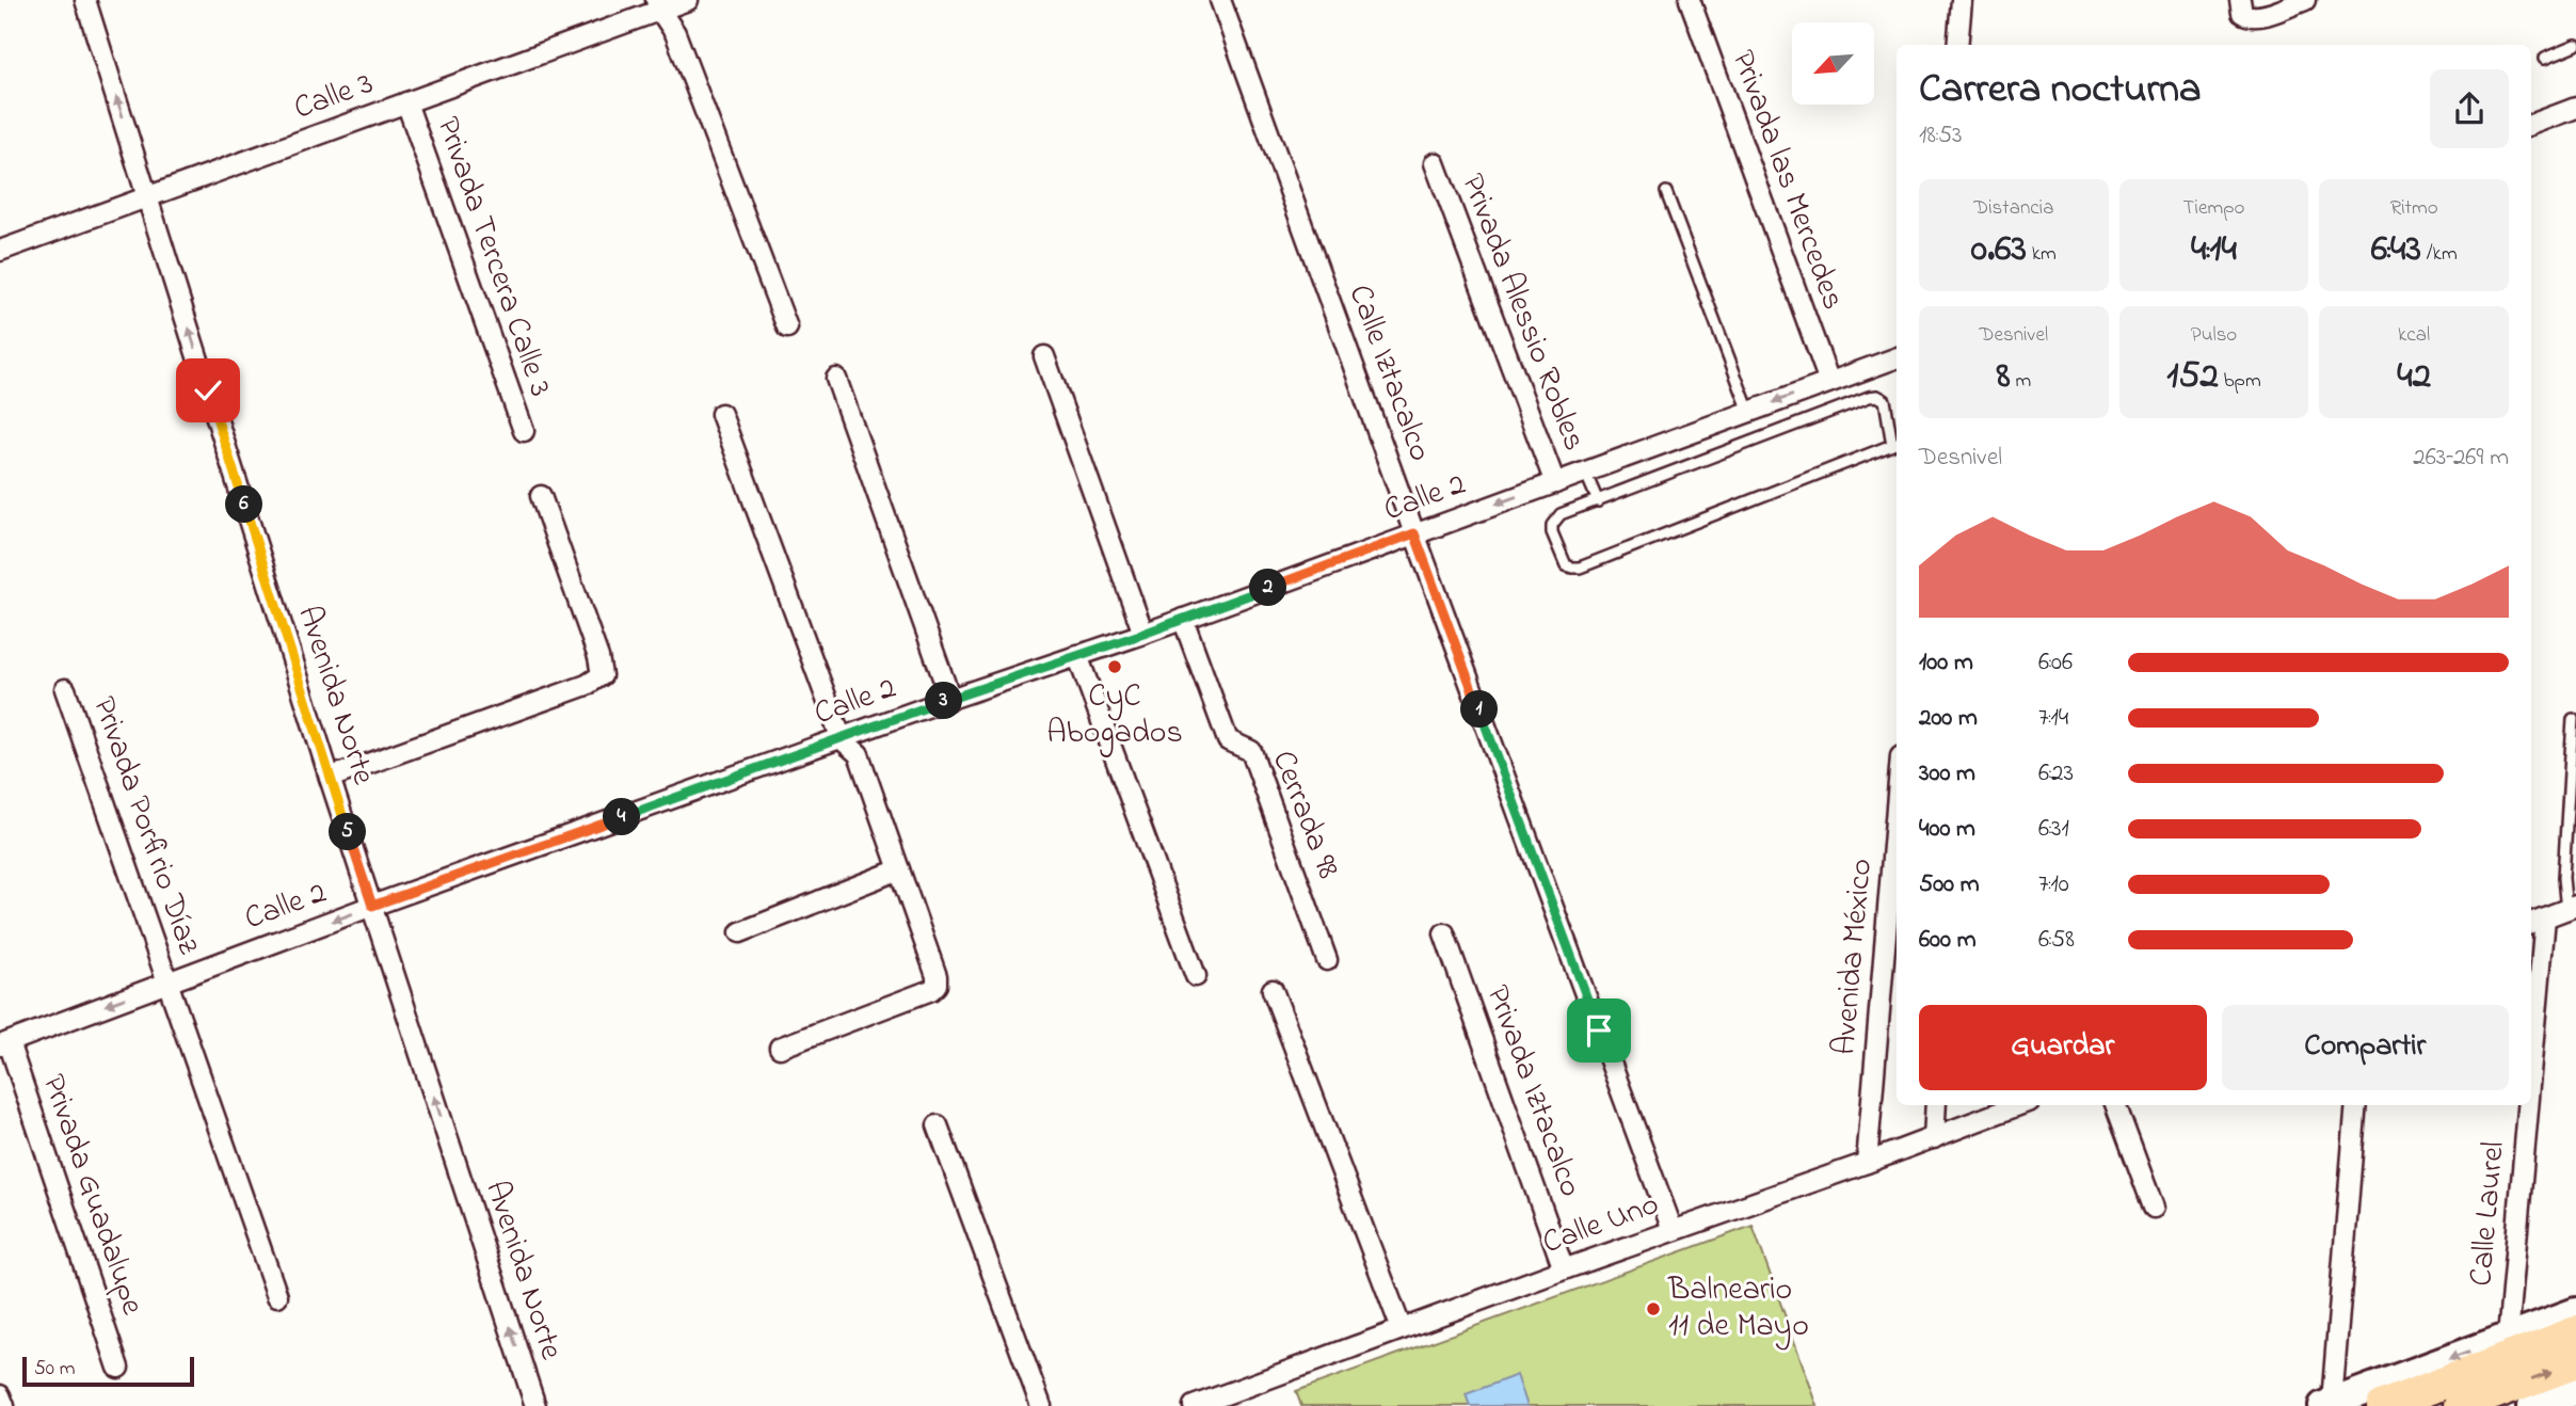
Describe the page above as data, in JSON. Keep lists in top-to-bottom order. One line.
{"streets":{"street":["Calle 3","Privada las Mercedes","Privada Tercera Calle 3","Privada Alessio Robles","Calle Iztacalco","Calle 2","Avenida Norte","Cerrada 98","Privada Porfirio Díaz","Avenida México","Privada Iztacalco","Privada Guadalupe","Calle Laurel","Calle Uno"]},"crossings":[["Calle 3","Privada Tercera Calle 3"],["Calle 3","Avenida Norte"],["Privada las Mercedes","Calle 2"],["Privada Alessio Robles","Calle 2"],["Calle Iztacalco","Calle 2"],["Calle Iztacalco","Calle Uno"],["Calle 2","Avenida Norte"],["Calle 2","Cerrada 98"],["Calle 2","Privada Porfirio Díaz"],["Calle 2","Privada Guadalupe"],["Avenida México","Calle Uno"],["Privada Iztacalco","Calle Uno"]],"one_way":["Avenida Norte"],"places":["CyC Abogados","Balneario 11 de Mayo"],"scale_bar":"50 m","north":"bottom left","page":{"heading":["Carrera nocturna","18:53"],"stats":[["Distancia","0.63 km"],["Tiempo","4:14"],["Ritmo","6:43 /km"],["Desnivel","8 m"],["Pulso","152 bpm"],["kcal","42"]],"chart":["Desnivel","263–269 m"],"pins":["6","2","3","1","4","5"],"list":[{"name":"100 m","note":"6:06"},{"name":"200 m","note":"7:14"},{"name":"300 m","note":"6:23"},{"name":"400 m","note":"6:31"},{"name":"500 m","note":"7:10"},{"name":"600 m","note":"6:58"}],"buttons":["Guardar","Compartir"],"scale":"50 m"}}
